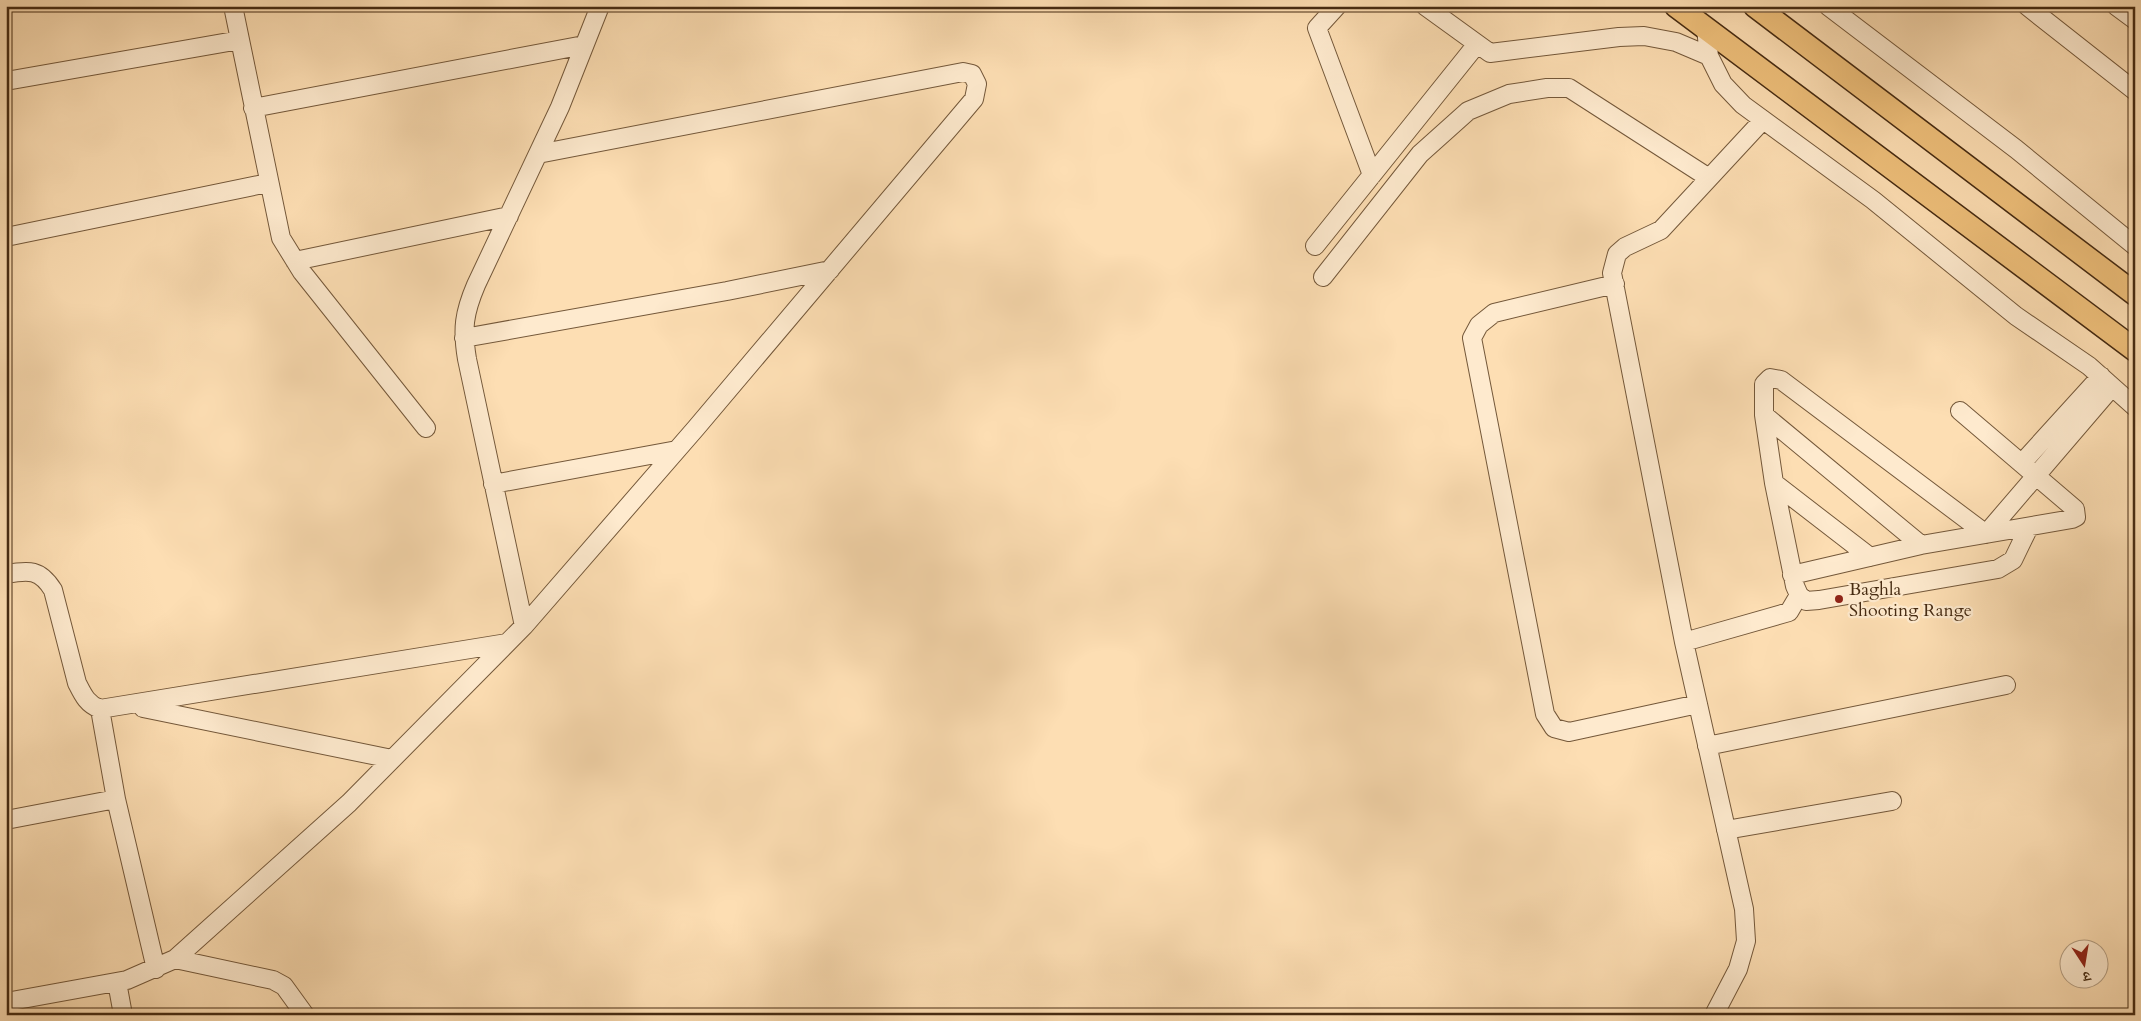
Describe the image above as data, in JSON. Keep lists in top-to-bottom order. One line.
{"places":["Baghla Shooting Range"],"north":"bottom"}
